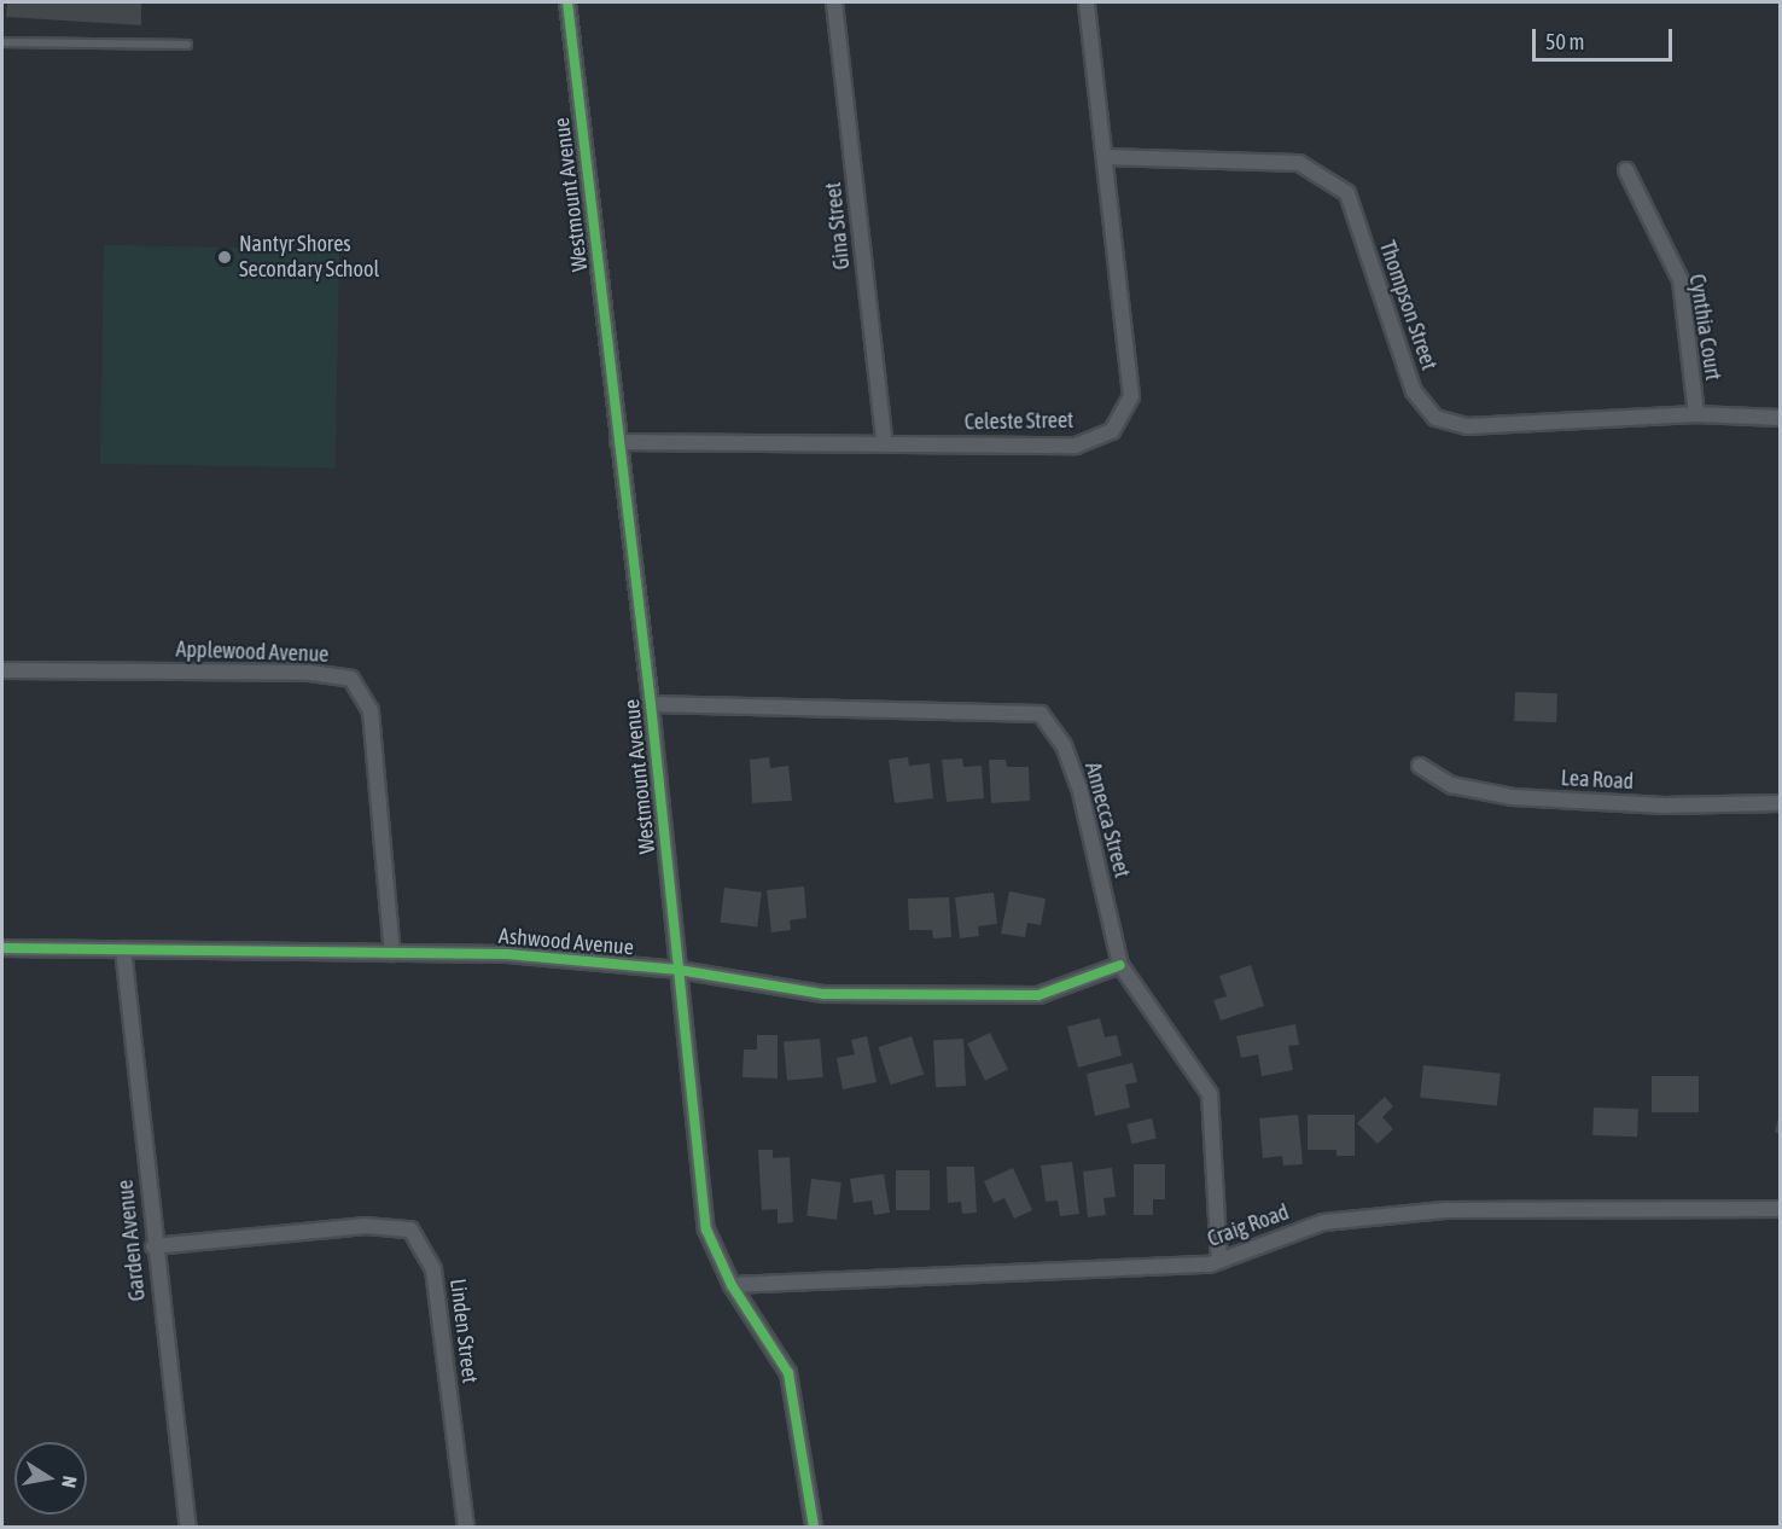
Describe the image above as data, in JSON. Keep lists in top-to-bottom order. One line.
{"streets":{"street":["Westmount Avenue","Gina Street","Thompson Street","Cynthia Court","Celeste Street","Applewood Avenue","Lea Road","Annecca Street","Ashwood Avenue","Craig Road","Garden Avenue","Linden Street"]},"crossings":[["Westmount Avenue","Celeste Street"],["Westmount Avenue","Annecca Street"],["Westmount Avenue","Ashwood Avenue"],["Westmount Avenue","Craig Road"],["Gina Street","Celeste Street"],["Thompson Street","Cynthia Court"],["Thompson Street","Celeste Street"],["Applewood Avenue","Ashwood Avenue"],["Annecca Street","Ashwood Avenue"],["Annecca Street","Craig Road"],["Ashwood Avenue","Garden Avenue"],["Garden Avenue","Linden Street"]],"places":["Nantyr Shores Secondary School"],"scale_bar":"50 m","north":"right"}
